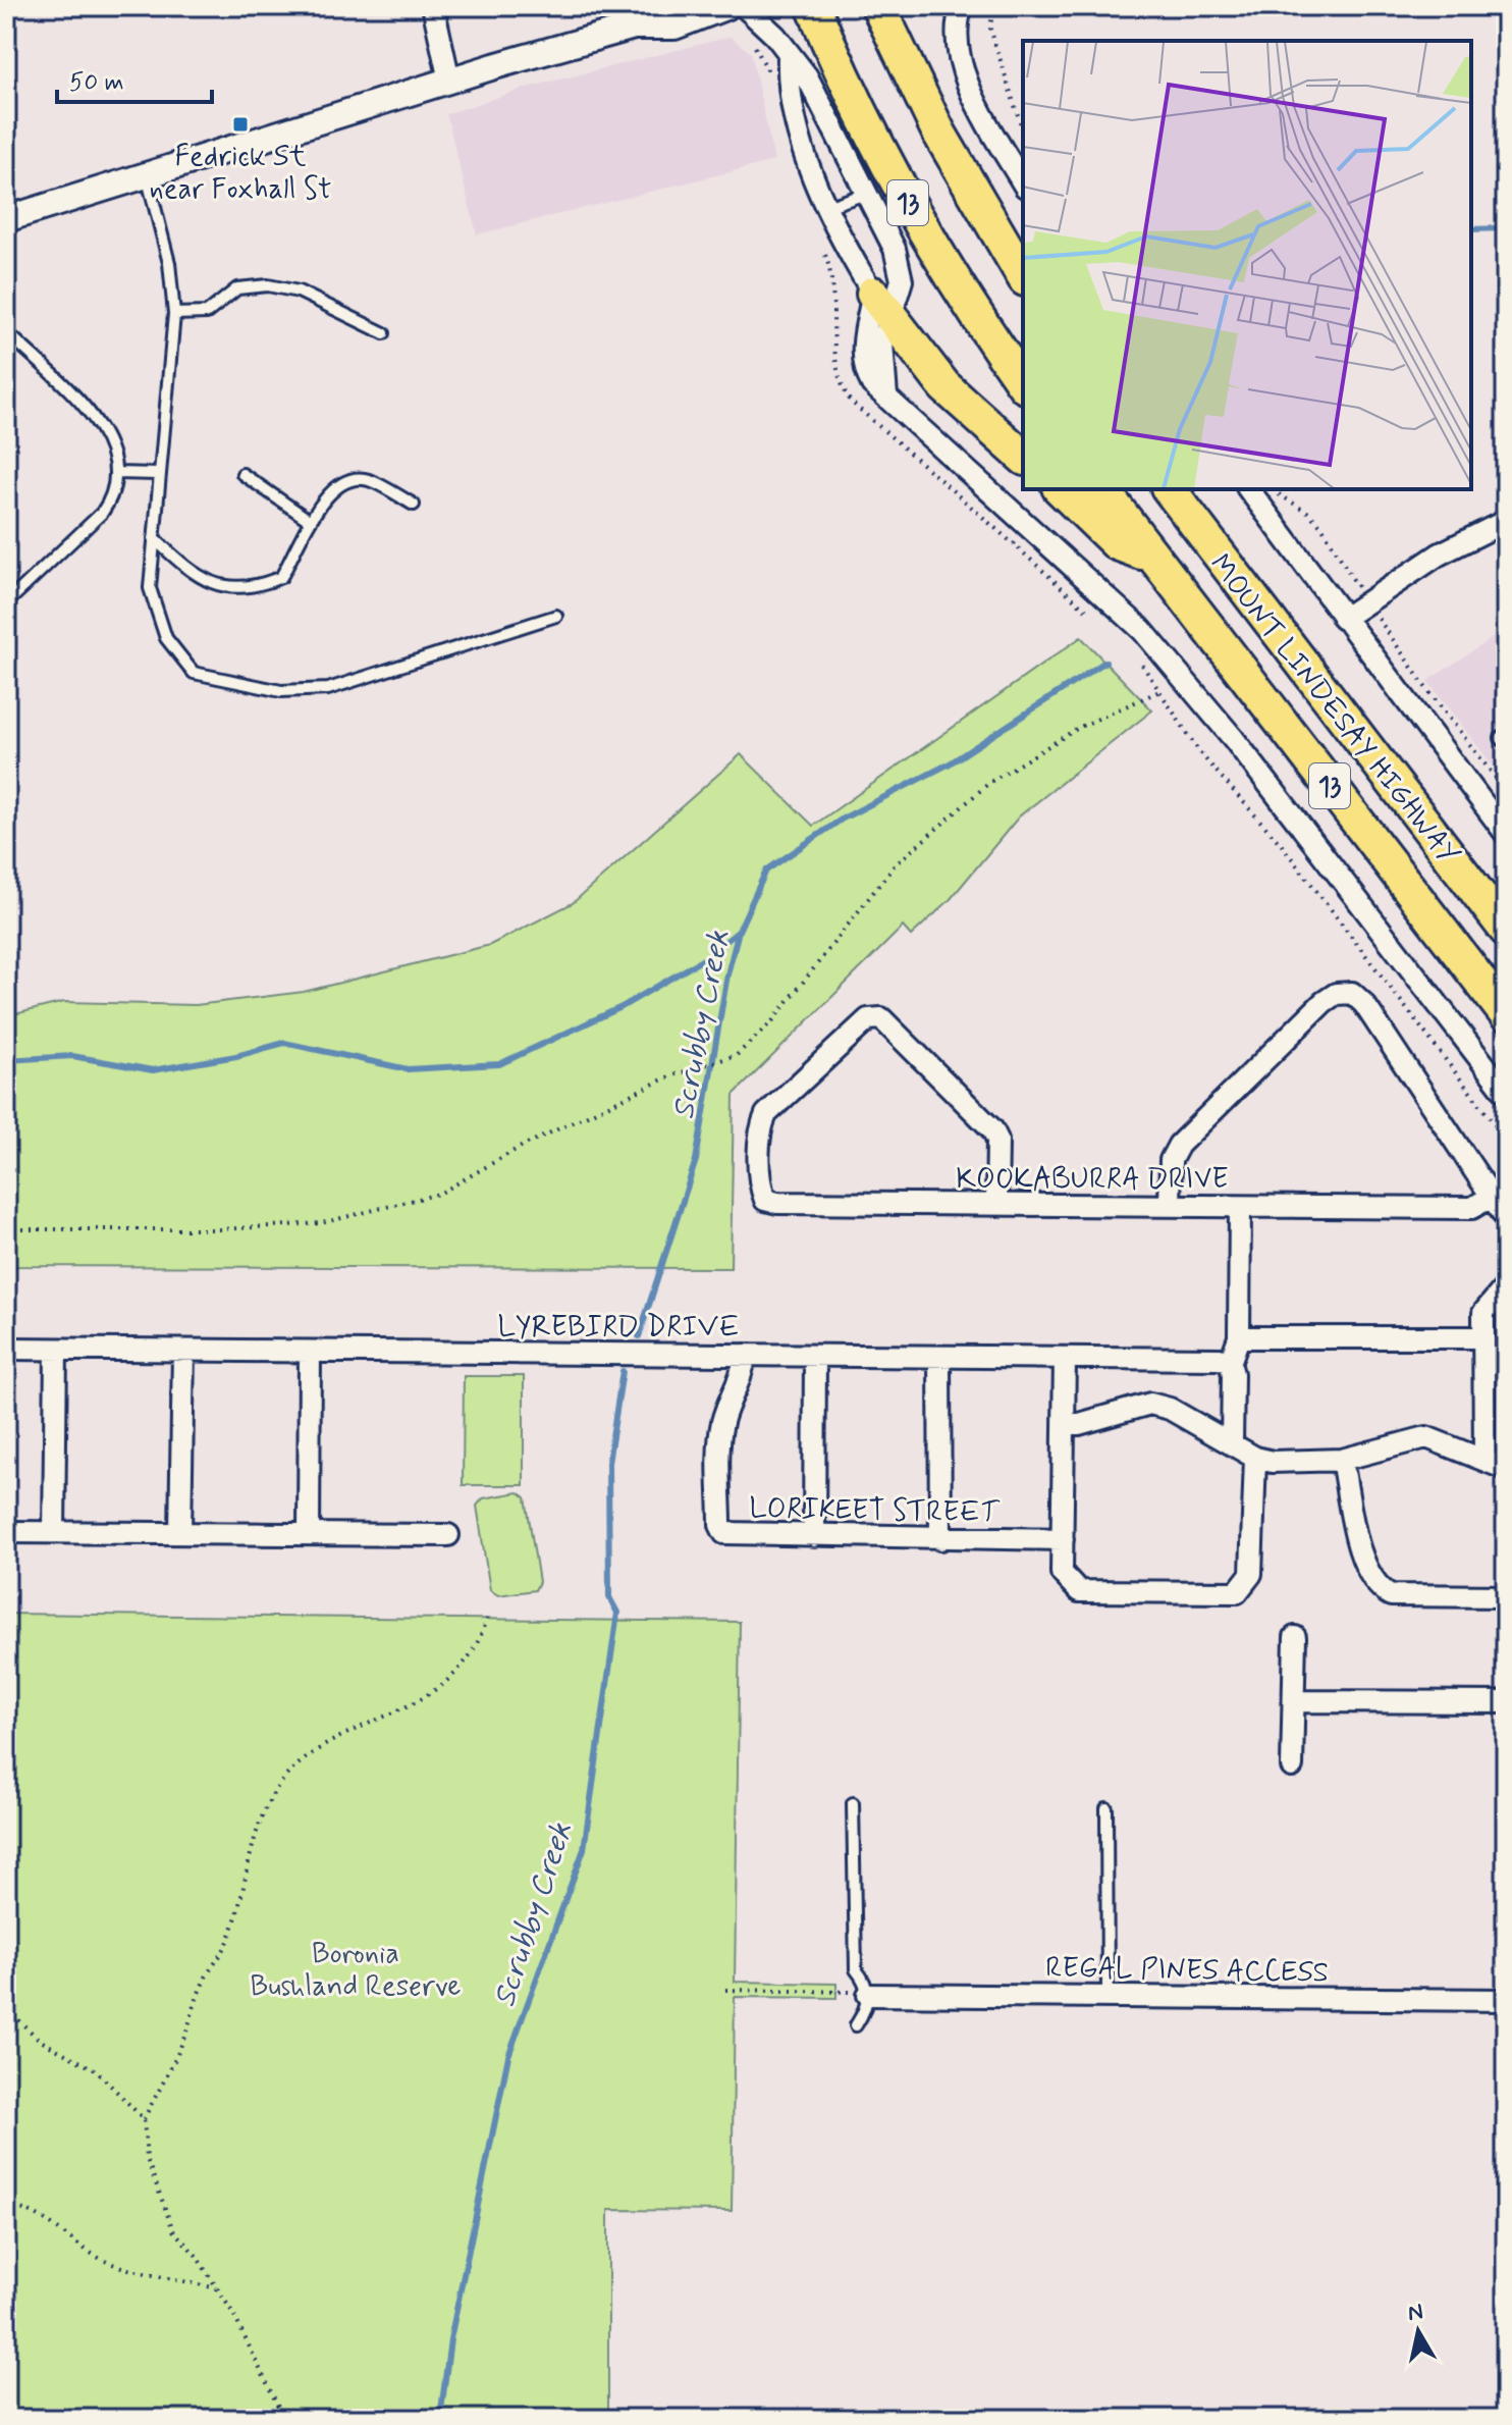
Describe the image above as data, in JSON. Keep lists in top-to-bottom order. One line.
{"streets":{"highway":["13","MOUNT LINDESAY HIGHWAY"],"street":["KOOKABURRA DRIVE","LYREBIRD DRIVE","LORIKEET STREET","REGAL PINES ACCESS"]},"crossings":[["LYREBIRD DRIVE","LORIKEET STREET"]],"water":["Scrubby Creek"],"parks":["Boronia Bushland Reserve"],"places":{"transit":["Fedrick St near Foxhall St"]},"scale_bar":"50 m","north":"top"}
